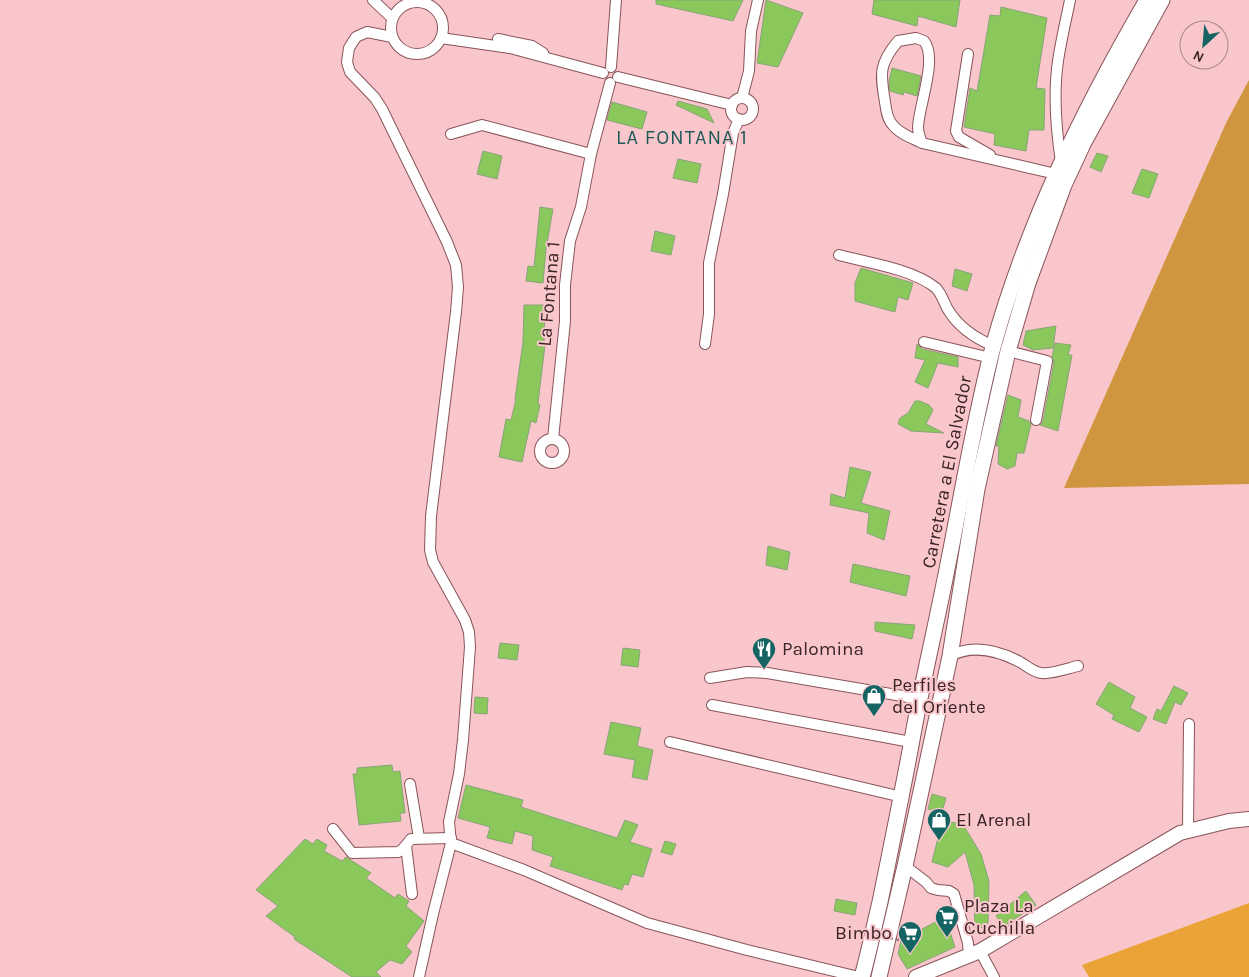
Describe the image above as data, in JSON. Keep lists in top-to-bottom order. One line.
{"streets":{"highway":["Carretera a El Salvador"],"street":["La Fontana 1"]},"districts":["LA FONTANA 1"],"places":{"restaurant":["Palomina"],"shop":["Perfiles del Oriente","El Arenal"],"supermarket":["Plaza La Cuchilla","Bimbo"]},"north":"bottom left"}
